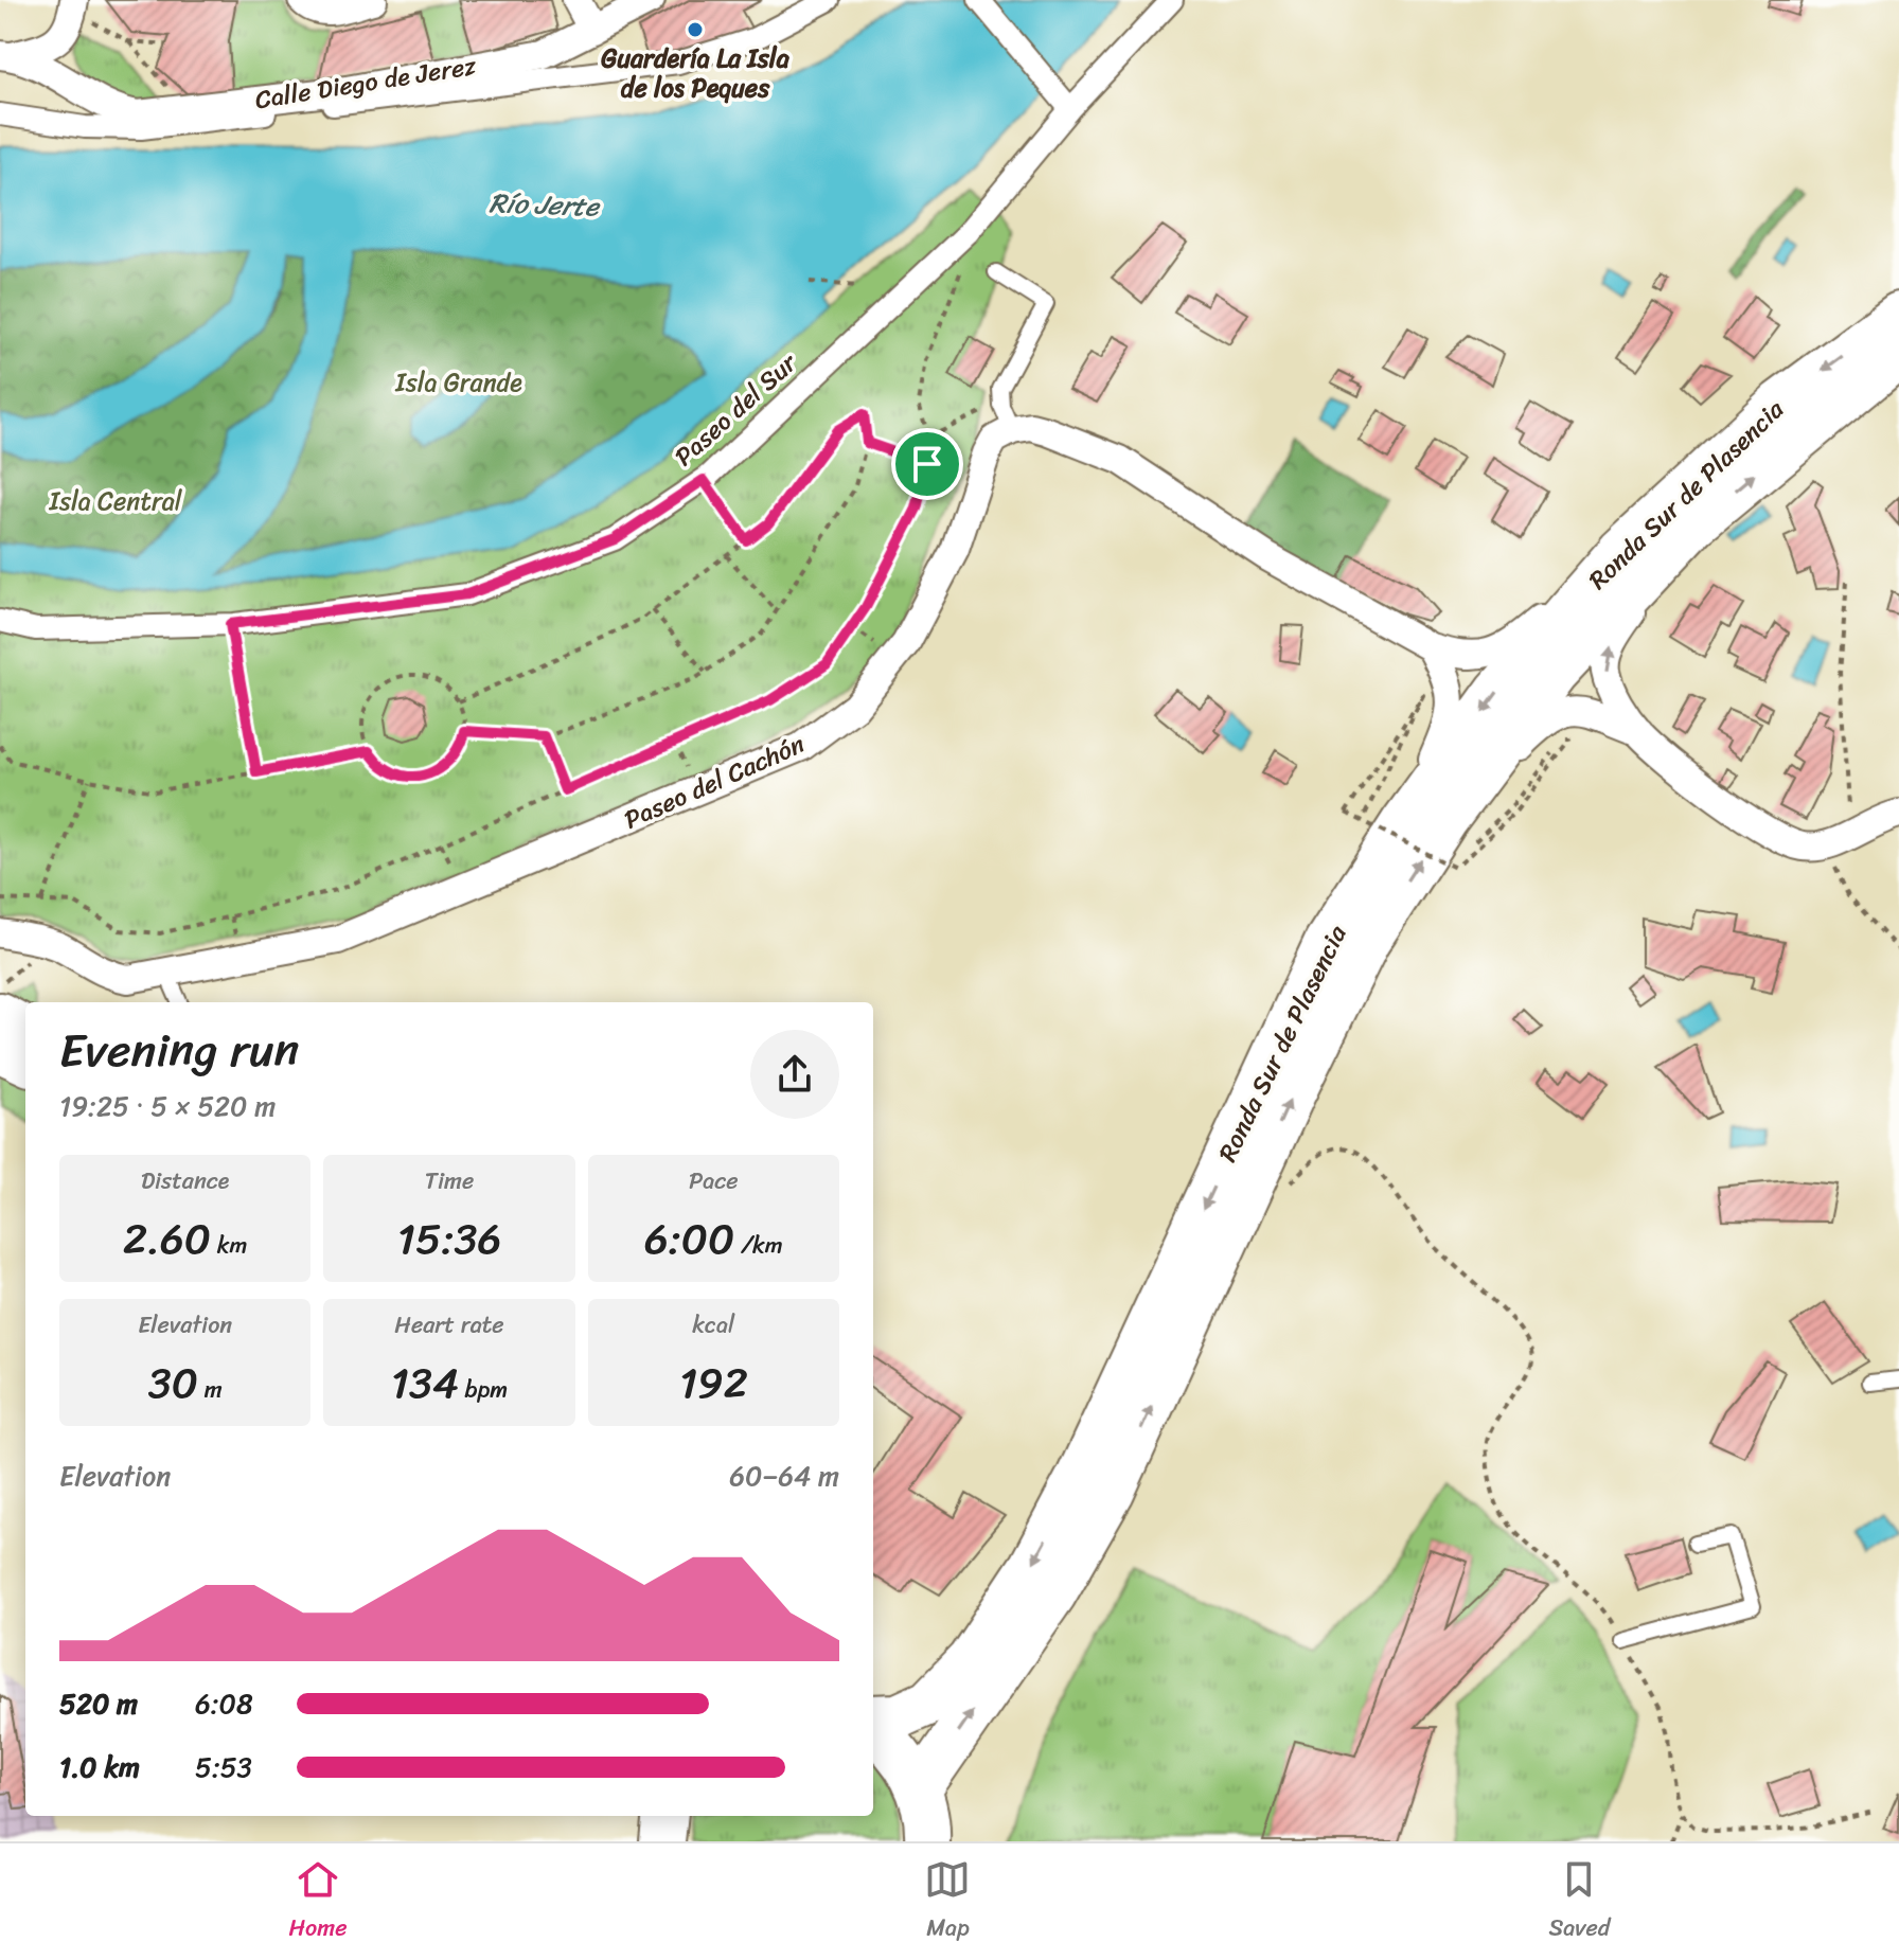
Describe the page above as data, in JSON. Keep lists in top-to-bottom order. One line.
{"streets":{"main road":["Ronda Sur de Plasencia"],"street":["Calle Diego de Jerez","Paseo del Sur","Paseo del Cachón"]},"water":["Río Jerte"],"parks":["Isla Grande","Isla Central"],"places":["Guardería La Isla de los Peques"],"page":{"heading":["Evening run","19:25 · 5 × 520 m"],"stats":[["Distance","2.60 km"],["Time","15:36"],["Pace","6:00 /km"],["Elevation","30 m"],["Heart rate","134 bpm"],["kcal","192"]],"chart":["Elevation","60–64 m"],"list":[{"name":"520 m","note":"6:08"},{"name":"1.0 km","note":"5:53"}],"tabs":["Home","Map","Saved"]}}
